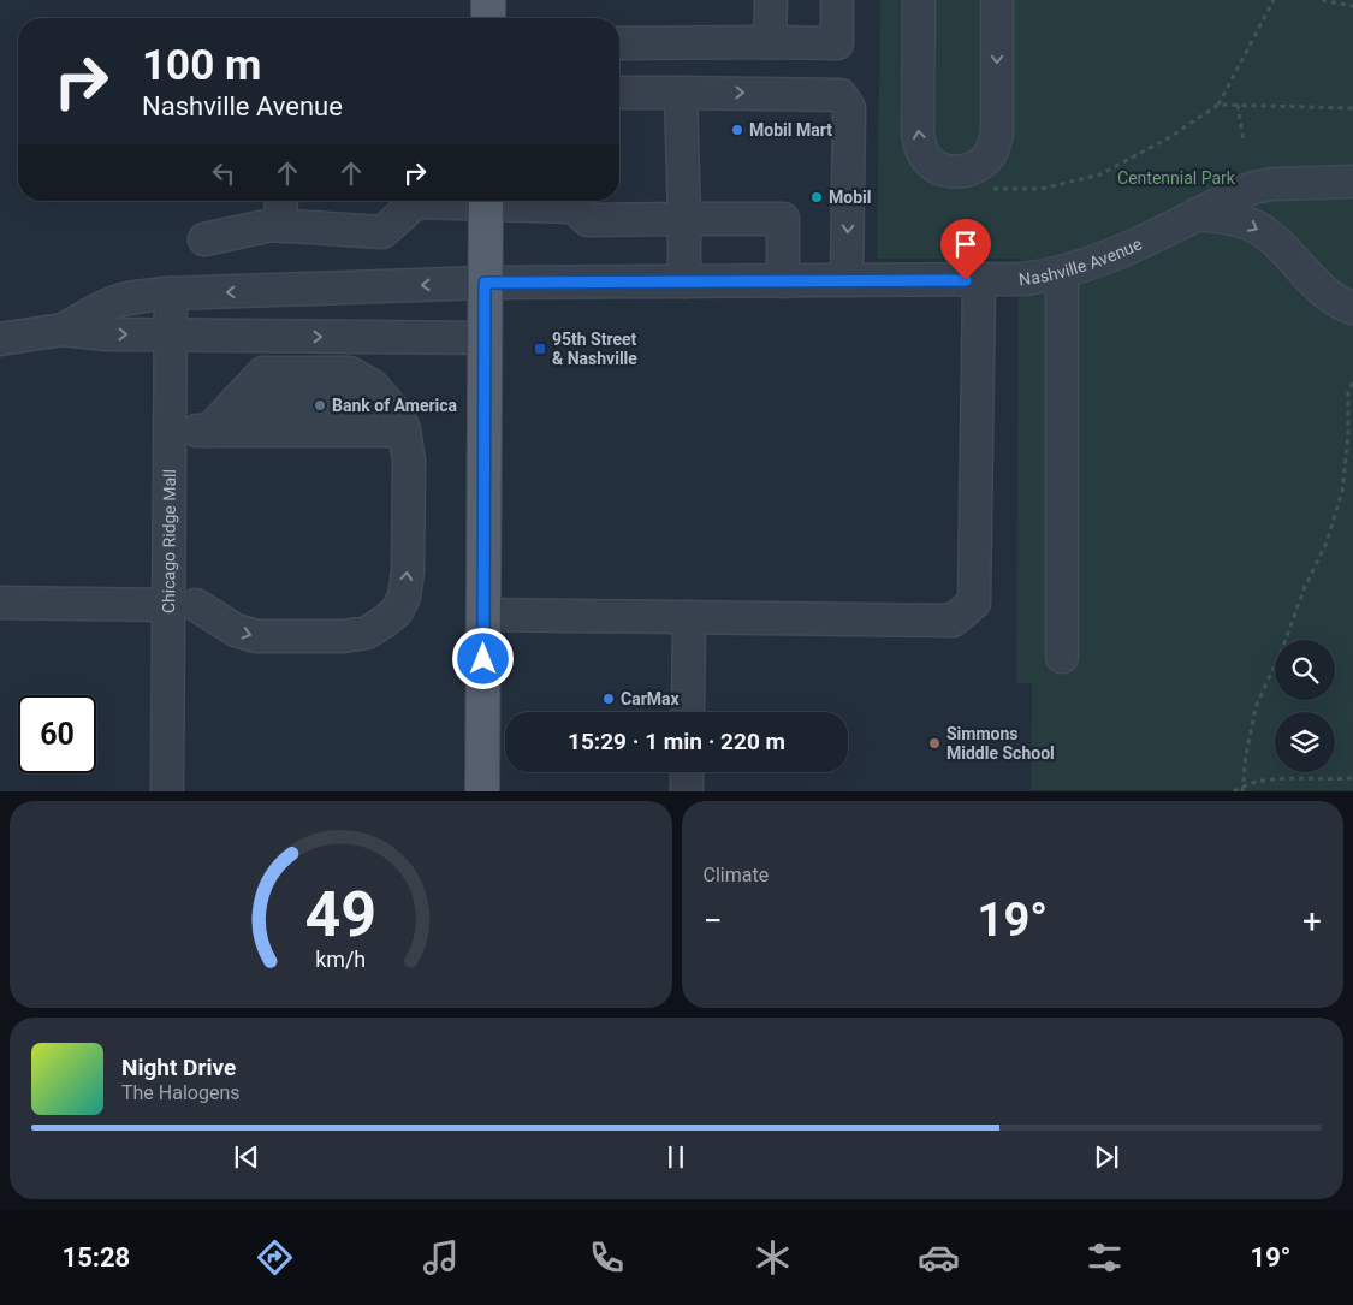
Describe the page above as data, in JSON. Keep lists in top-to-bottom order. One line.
{"streets":{"street":["Nashville Avenue","Chicago Ridge Mall"]},"crossings":[["Nashville Avenue","Chicago Ridge Mall"]],"parks":["Centennial Park"],"places":{"other":["Mobil Mart","Mobil","Bank of America","CarMax","Simmons Middle School"],"transit":["95th Street & Nashville"]},"page":{"turn":["100 m","Nashville Avenue"],"limit":"60","trip":"15:29 · 1 min · 220 m","tile":"Climate","heat":["−","19°","+"],"song":["Night Drive","The Halogens"],"tabs":["15:28","19°"],"gauge":["49","km/h"]}}
